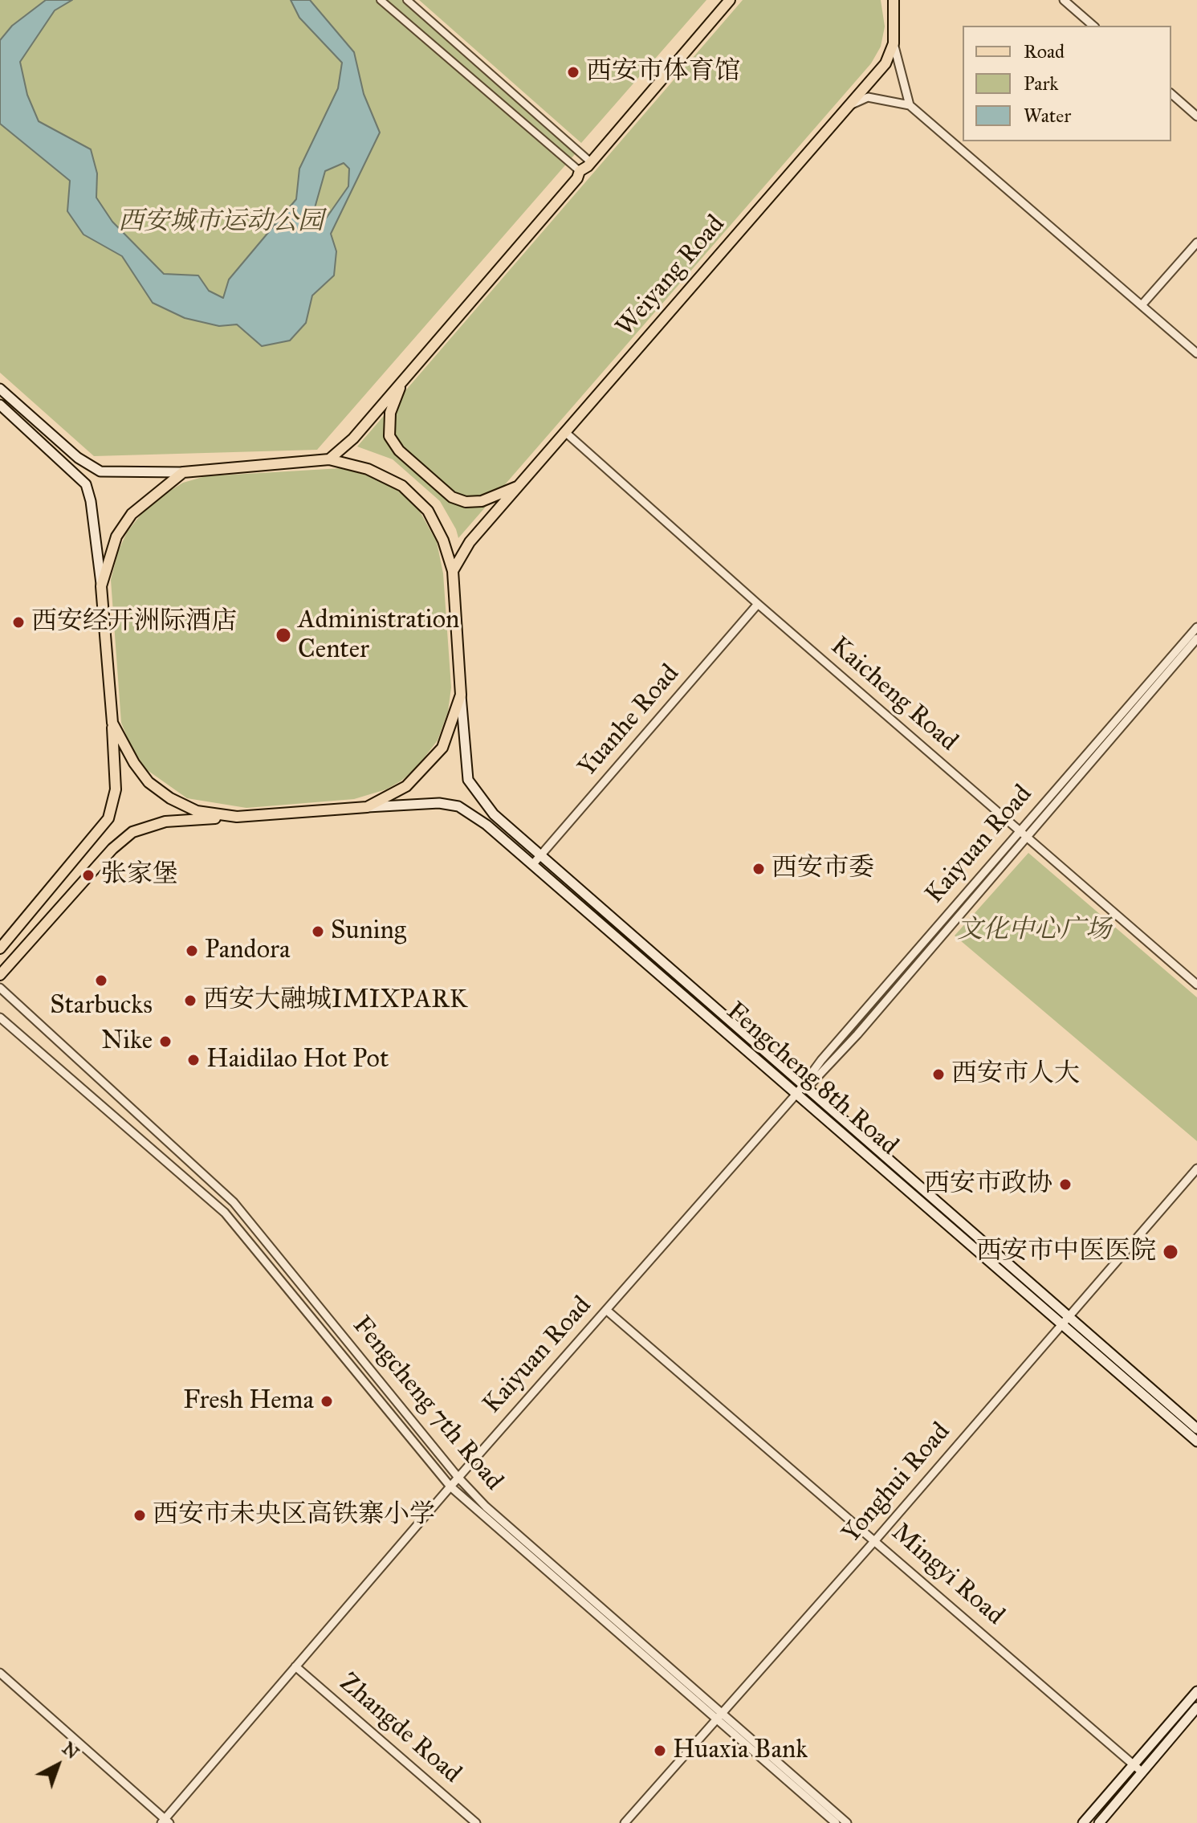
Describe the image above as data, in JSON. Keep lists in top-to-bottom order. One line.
{"streets":{"main road":["Weiyang Road","Fengcheng 8th Road"],"street":["Kaicheng Road","Yuanhe Road","Kaiyuan Road","Fengcheng 7th Road","Yonghui Road","Mingyi Road","Zhangde Road"]},"crossings":[["Weiyang Road","Kaicheng Road"],["Kaicheng Road","Yuanhe Road"],["Kaicheng Road","Kaiyuan Road"],["Yuanhe Road","Fengcheng 8th Road"],["Kaiyuan Road","Fengcheng 8th Road"],["Kaiyuan Road","Fengcheng 7th Road"],["Kaiyuan Road","Mingyi Road"],["Kaiyuan Road","Zhangde Road"],["Fengcheng 8th Road","Yonghui Road"],["Fengcheng 7th Road","Yonghui Road"],["Yonghui Road","Mingyi Road"]],"parks":["西安城市运动公园","文化中心广场"],"places":["西安市体育馆","西安经开洲际酒店","Administration Center","西安市委","张家堡","Suning","Pandora","Starbucks","西安大融城IMIXPARK","Nike","Haidilao Hot Pot","西安市人大","西安市政协","西安市中医医院","Fresh Hema","西安市未央区高铁寨小学","Huaxia Bank"],"legend":["Road","Park","Water"],"north":"top right"}
